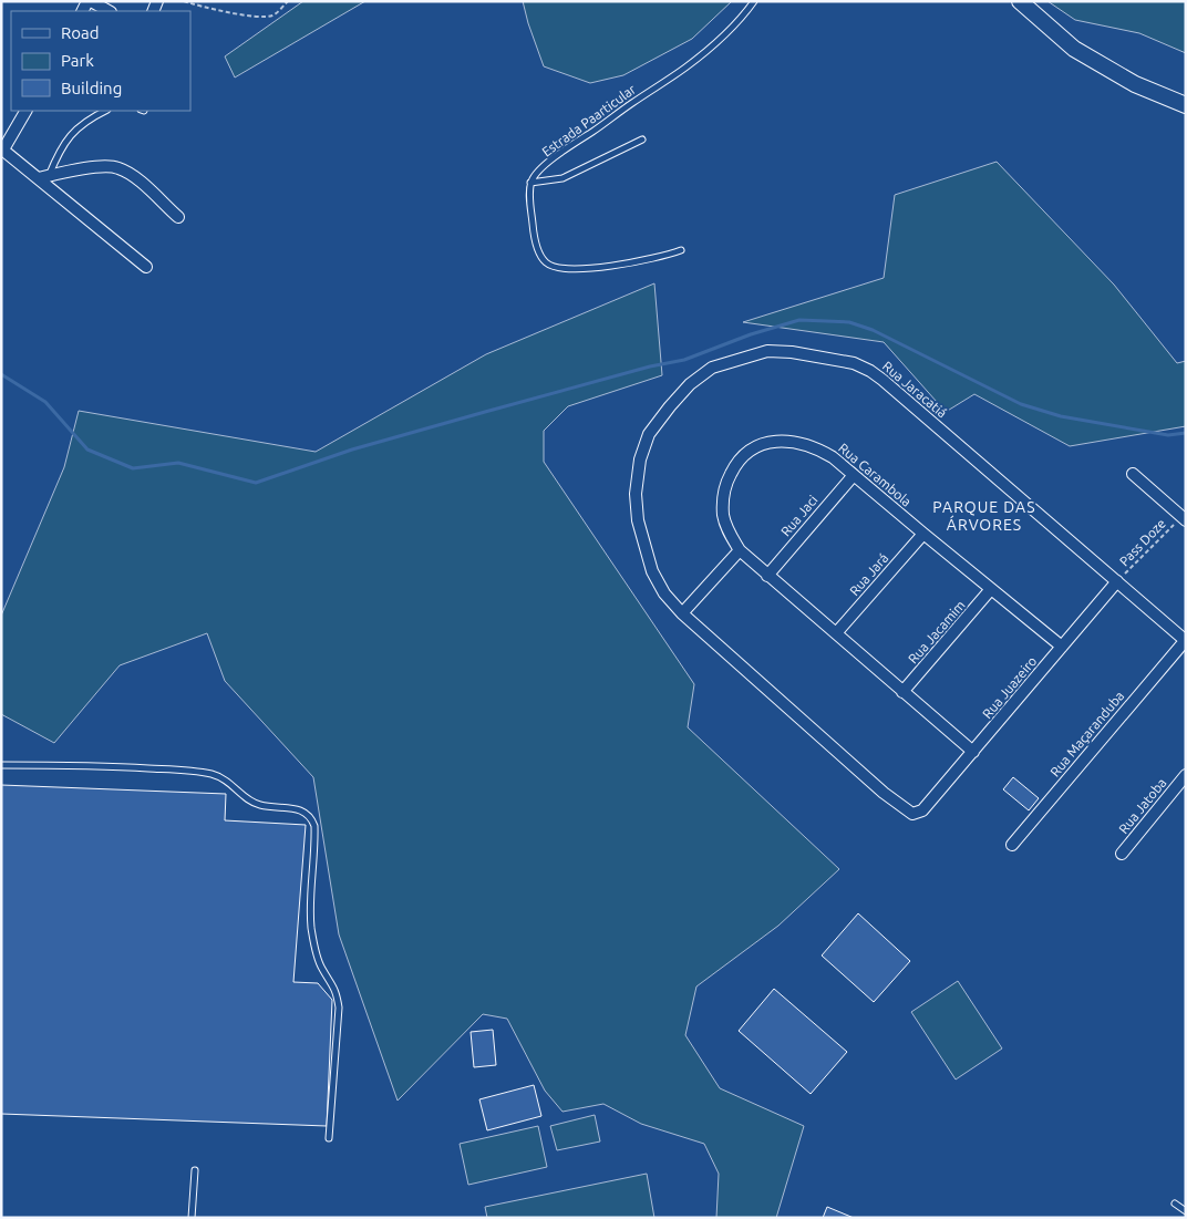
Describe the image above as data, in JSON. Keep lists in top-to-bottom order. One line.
{"streets":{"street":["Rua Jaracatiá","Rua Carambola","Rua Jaci","Rua Jará","Rua Jacamim","Rua Juazeiro","Rua Maçaranduba","Rua Jatoba"],"lane":["Estrada Paarticular"],"path":["Pass Doze"]},"crossings":[["Rua Jaracatiá","Pass Doze"],["Rua Jaracatiá","Rua Juazeiro"],["Rua Jaracatiá","Rua Maçaranduba"],["Rua Carambola","Rua Jaci"],["Rua Carambola","Rua Jará"],["Rua Carambola","Rua Jacamim"],["Rua Carambola","Rua Juazeiro"],["Pass Doze","Rua Juazeiro"]],"districts":["PARQUE DAS ÁRVORES"],"legend":["Road","Park","Building"]}
